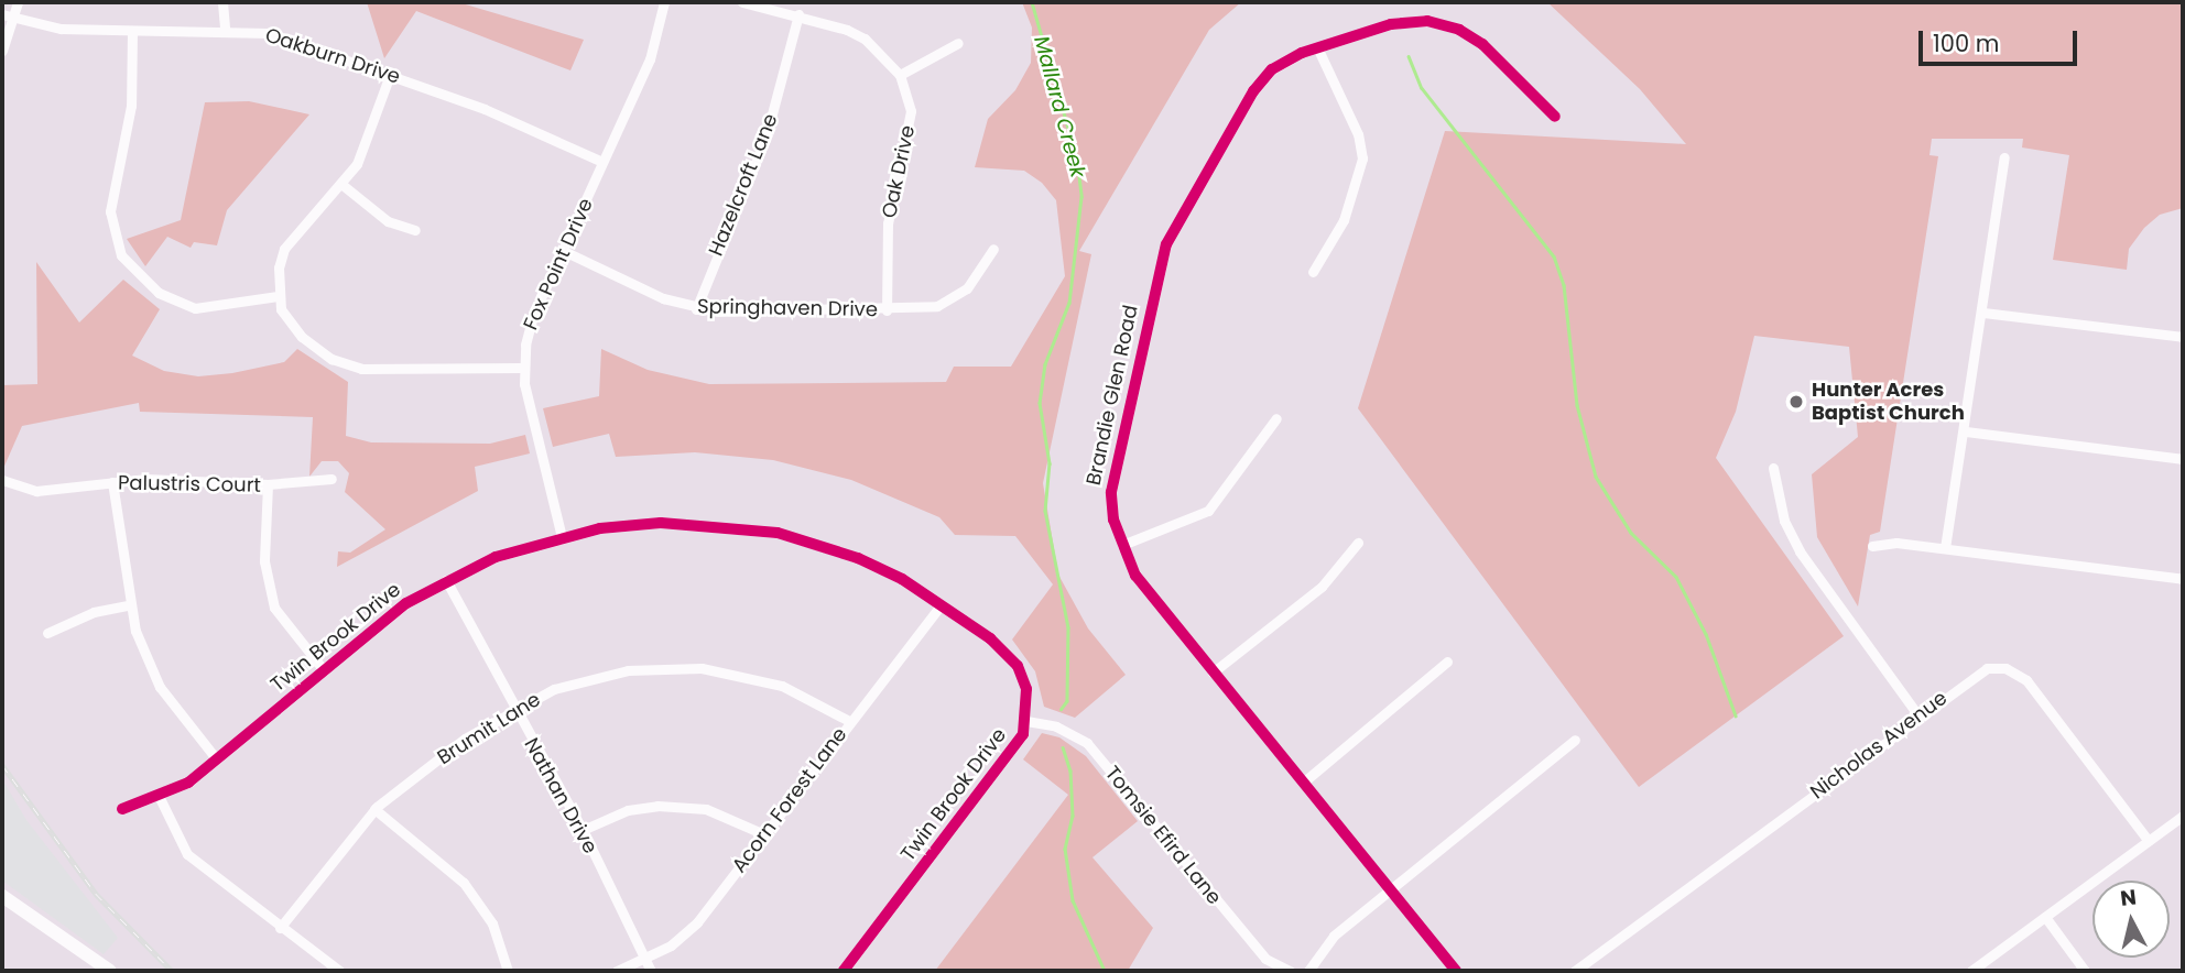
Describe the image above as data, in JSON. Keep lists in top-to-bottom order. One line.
{"streets":{"street":["Oakburn Drive","Oak Drive","Hazelcroft Lane","Fox Point Drive","Springhaven Drive","Brandie Glen Road","Palustris Court","Twin Brook Drive","Brumit Lane","Nicholas Avenue","Nathan Drive","Acorn Forest Lane","Tomsie Efird Lane"]},"crossings":[["Oakburn Drive","Fox Point Drive"],["Oak Drive","Hazelcroft Lane"],["Oak Drive","Springhaven Drive"],["Hazelcroft Lane","Springhaven Drive"],["Fox Point Drive","Springhaven Drive"],["Fox Point Drive","Twin Brook Drive"],["Twin Brook Drive","Nathan Drive"],["Twin Brook Drive","Acorn Forest Lane"],["Twin Brook Drive","Tomsie Efird Lane"],["Brumit Lane","Nathan Drive"],["Brumit Lane","Acorn Forest Lane"],["Nathan Drive","Acorn Forest Lane"]],"water":["Mallard Creek"],"places":["Hunter Acres Baptist Church"],"scale_bar":"100 m","north":"top"}
